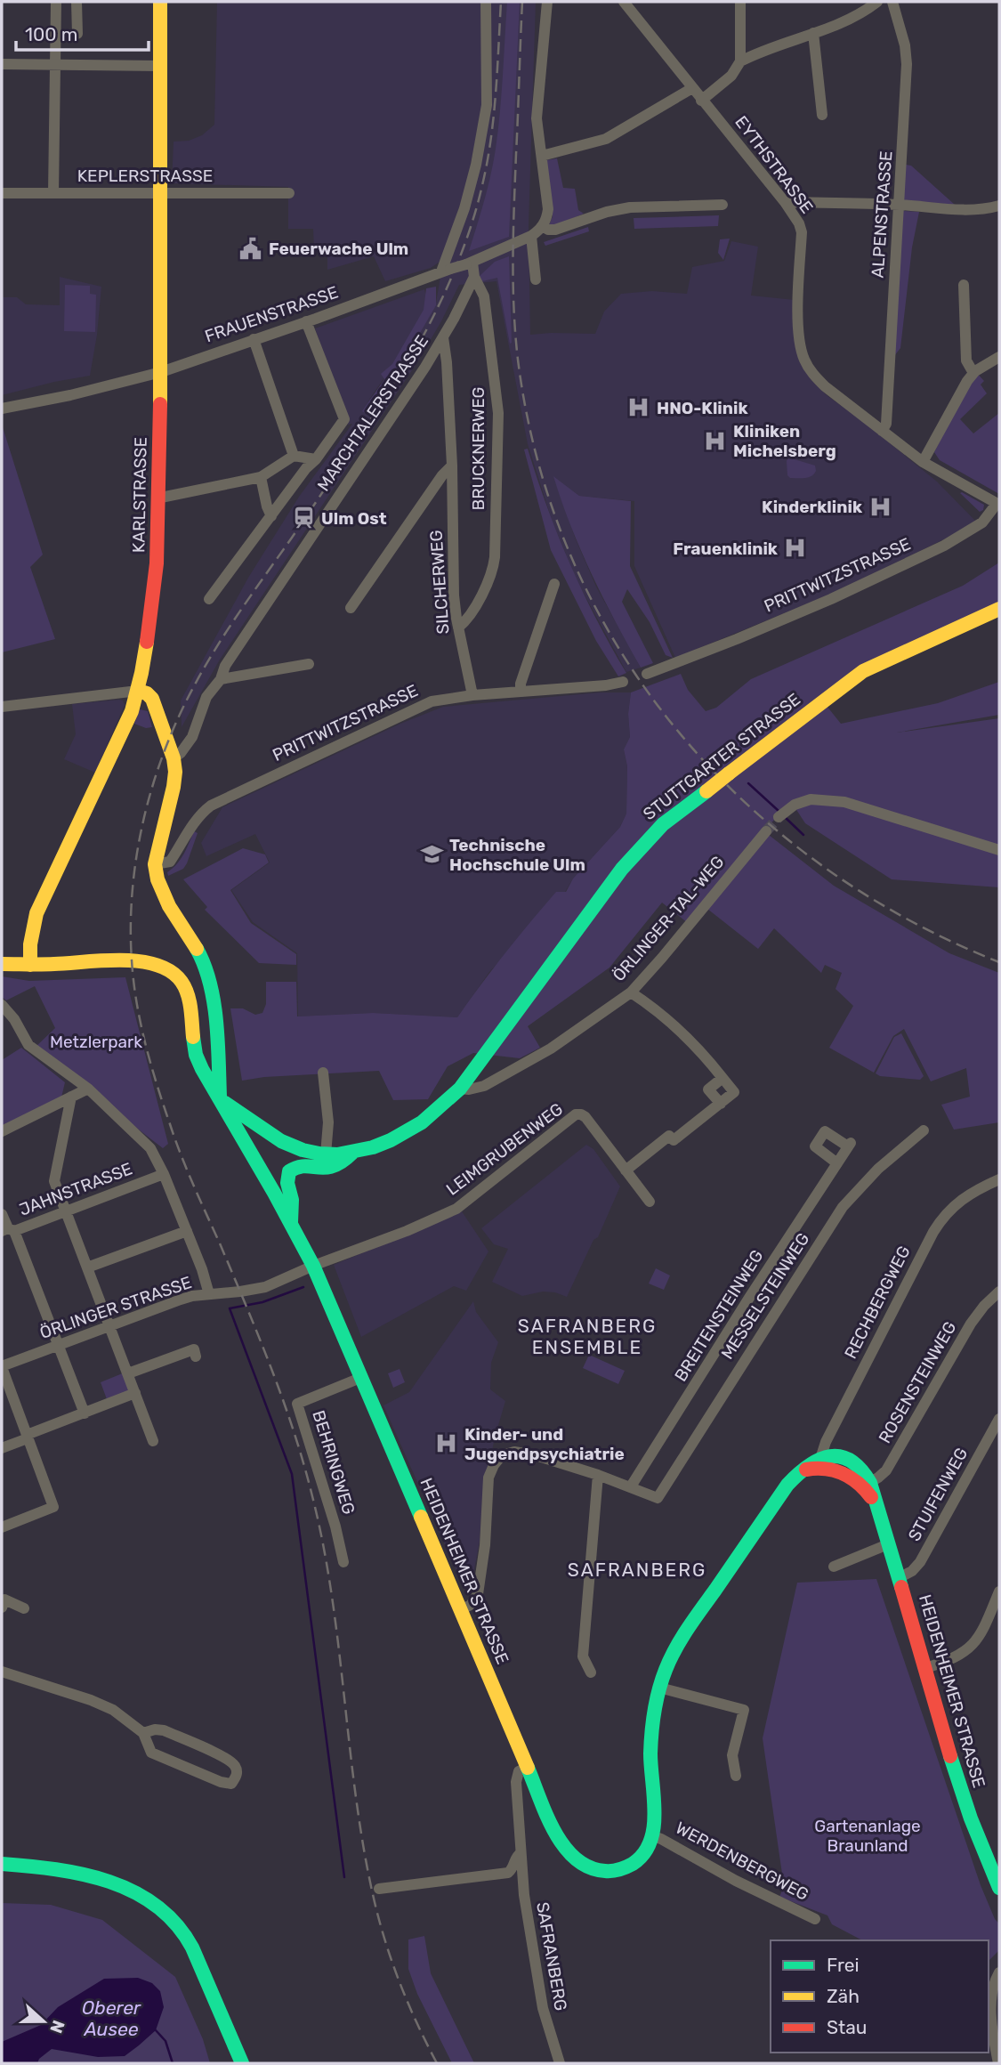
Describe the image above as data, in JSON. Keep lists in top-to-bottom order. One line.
{"streets":{"main road":["KARLSTRASSE","STUTTGARTER STRASSE","HEIDENHEIMER STRASSE"],"street":["EYTHSTRASSE","KEPLERSTRASSE","ALPENSTRASSE","FRAUENSTRASSE","MARCHTALERSTRASSE","BRUCKNERWEG","PRITTWITZSTRASSE","SILCHERWEG","ÖRLINGER-TAL-WEG","LEIMGRUBENWEG","JAHNSTRASSE","MESSELSTEINWEG","RECHBERGWEG","ÖRLINGER STRASSE","BREITENSTEINWEG","ROSENSTEINWEG","BEHRINGWEG","STUIFENWEG","WERDENBERGWEG","SAFRANBERG"]},"crossings":[["EYTHSTRASSE","ALPENSTRASSE"],["EYTHSTRASSE","PRITTWITZSTRASSE"],["KEPLERSTRASSE","KARLSTRASSE"],["FRAUENSTRASSE","BRUCKNERWEG"],["FRAUENSTRASSE","KARLSTRASSE"],["MARCHTALERSTRASSE","SILCHERWEG"],["BRUCKNERWEG","SILCHERWEG"],["KARLSTRASSE","HEIDENHEIMER STRASSE"],["PRITTWITZSTRASSE","SILCHERWEG"],["STUTTGARTER STRASSE","ÖRLINGER-TAL-WEG"],["STUTTGARTER STRASSE","HEIDENHEIMER STRASSE"],["LEIMGRUBENWEG","ÖRLINGER STRASSE"],["LEIMGRUBENWEG","HEIDENHEIMER STRASSE"],["MESSELSTEINWEG","BREITENSTEINWEG"],["RECHBERGWEG","HEIDENHEIMER STRASSE"],["ÖRLINGER STRASSE","HEIDENHEIMER STRASSE"],["ROSENSTEINWEG","HEIDENHEIMER STRASSE"],["BEHRINGWEG","HEIDENHEIMER STRASSE"],["STUIFENWEG","HEIDENHEIMER STRASSE"],["HEIDENHEIMER STRASSE","WERDENBERGWEG"],["HEIDENHEIMER STRASSE","SAFRANBERG"]],"districts":["SAFRANBERG ENSEMBLE","SAFRANBERG"],"water":["Oberer Ausee"],"parks":["Metzlerpark","Gartenanlage Braunland"],"places":{"public building":["Feuerwache Ulm"],"hospital":["HNO-Klinik","Kliniken Michelsberg","Kinderklinik","Frauenklinik","Kinder- und Jugendpsychiatrie"],"station":["Ulm Ost"],"school or university":["Technische Hochschule Ulm"]},"legend":["Frei","Zäh","Stau"],"scale_bar":"100 m","north":"right"}
